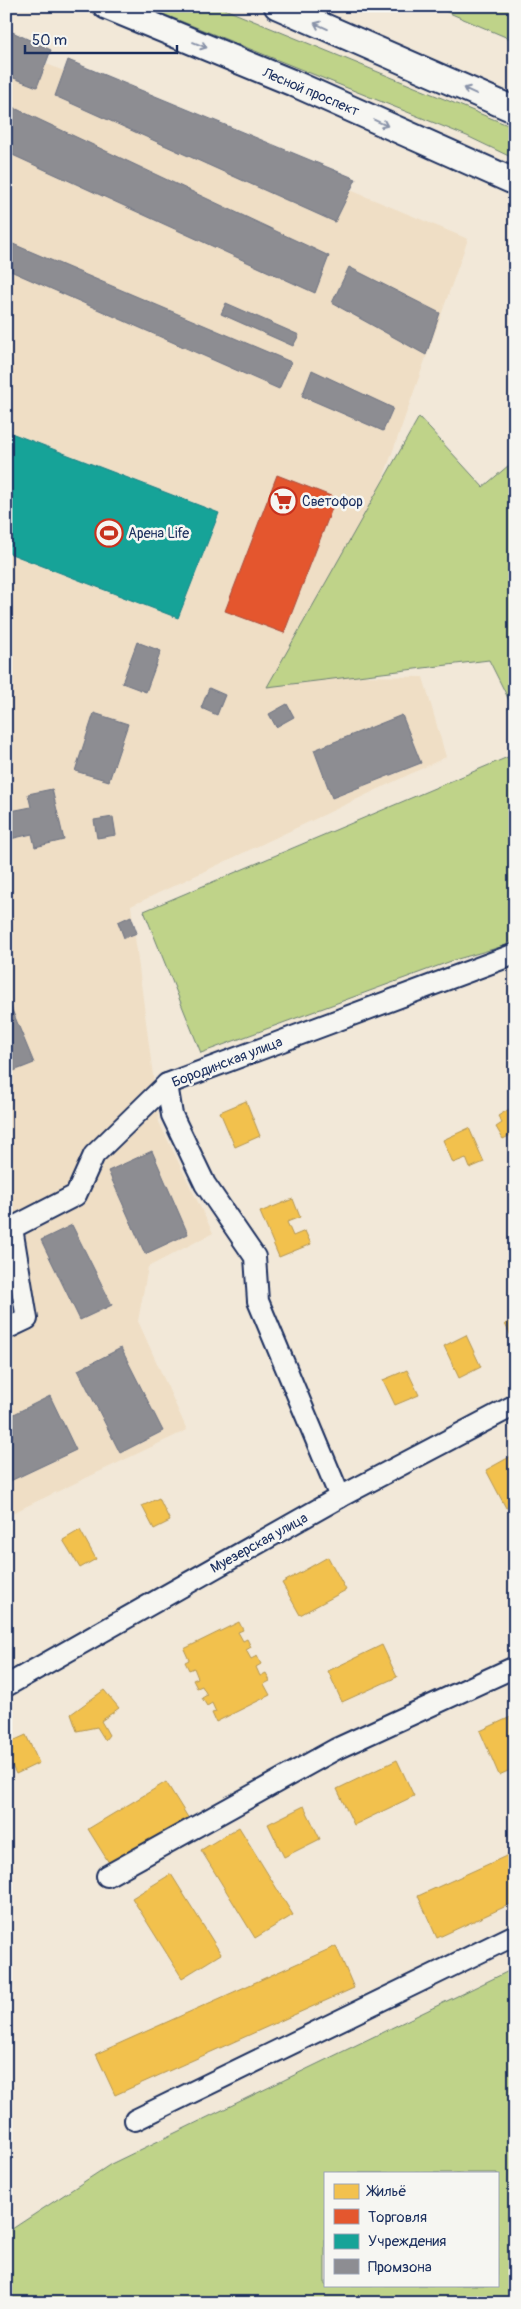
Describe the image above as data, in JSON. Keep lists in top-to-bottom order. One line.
{"streets":{"main road":["Лесной проспект"],"street":["Бородинская улица","Муезерская улица"]},"places":{"supermarket":["Светофор"],"sports":["Арена Life"]},"legend":["Жильё","Торговля","Учреждения","Промзона"],"scale_bar":"50 m"}
